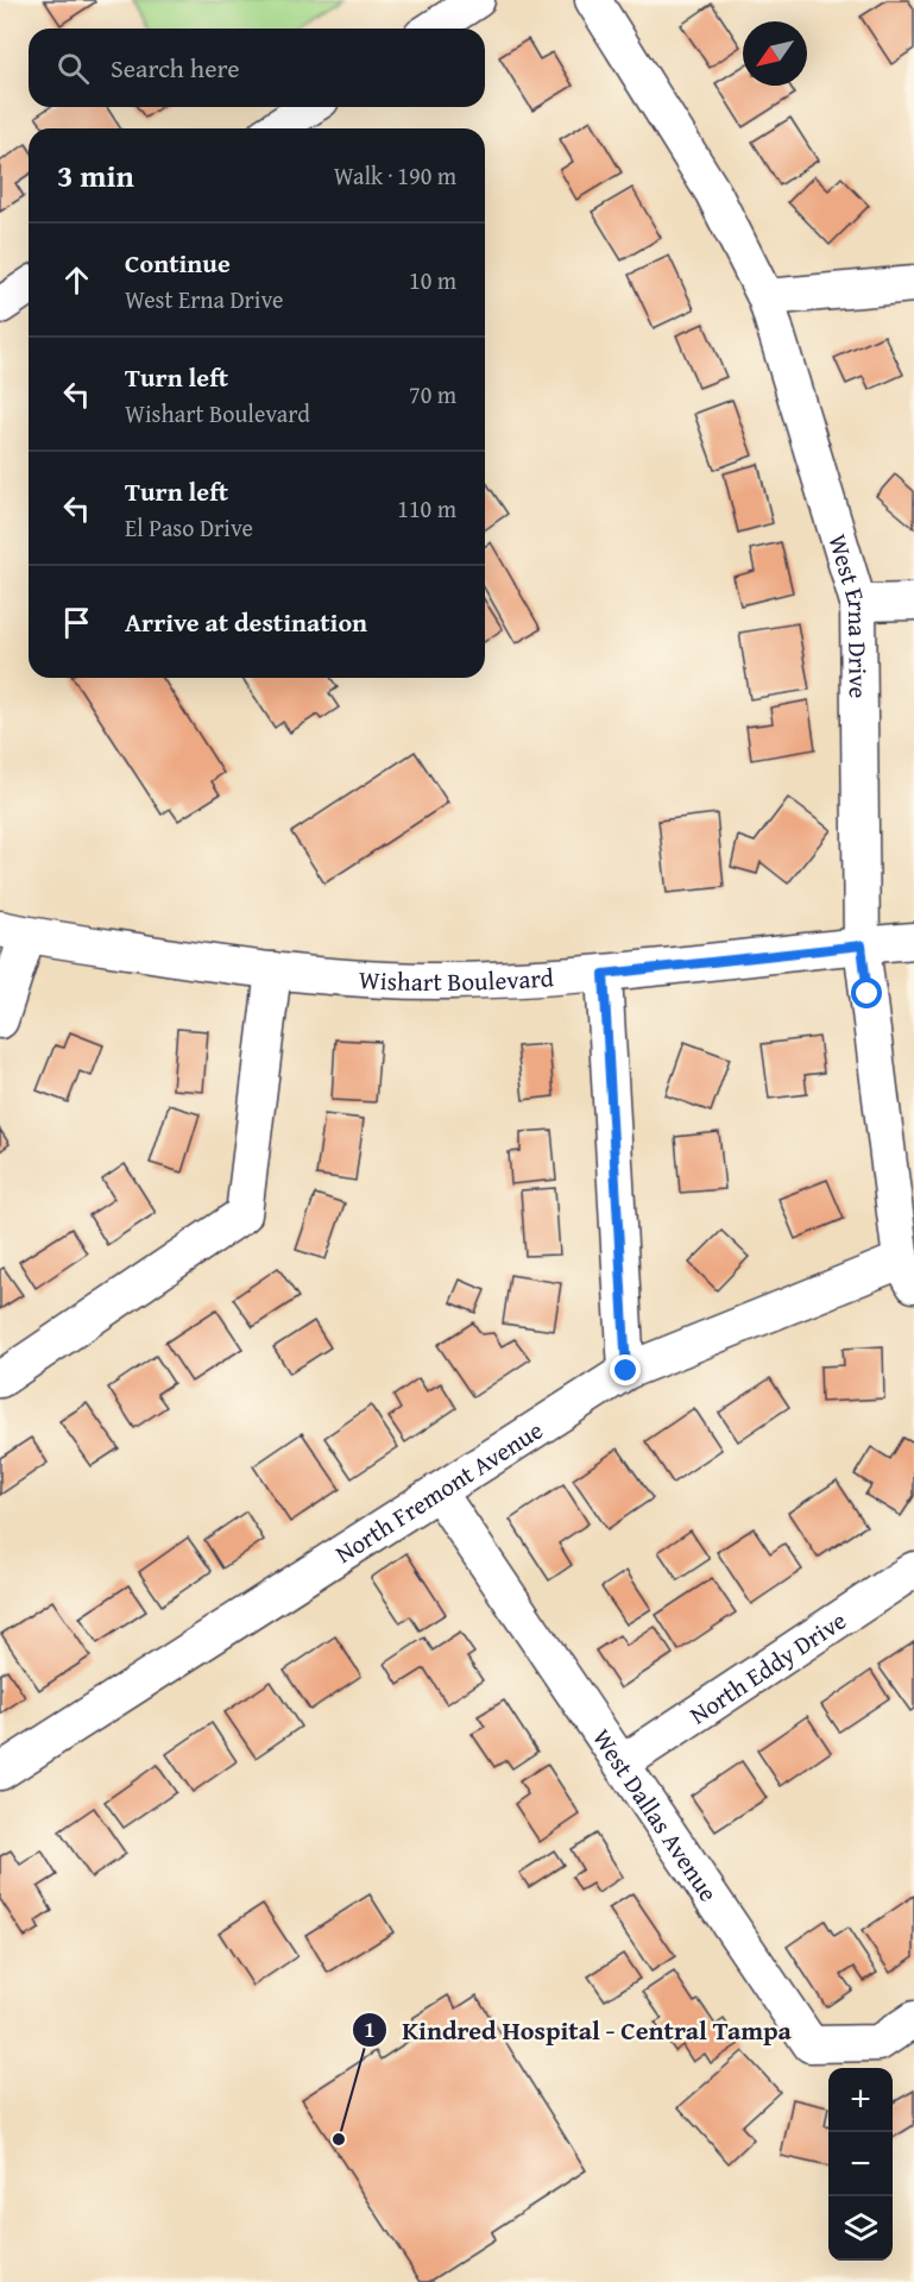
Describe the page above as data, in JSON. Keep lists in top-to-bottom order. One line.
{"streets":{"street":["West Erna Drive","Wishart Boulevard","North Fremont Avenue","North Eddy Drive","West Dallas Avenue"]},"crossings":[["West Erna Drive","Wishart Boulevard"],["West Erna Drive","North Fremont Avenue"],["North Fremont Avenue","West Dallas Avenue"],["North Eddy Drive","West Dallas Avenue"]],"places":["Kindred Hospital - Central Tampa"],"north":"bottom left","page":{"search":"Search here","heading":["3 min","Walk · 190 m"],"list":[["Continue","West Erna Drive","10 m"],["Turn left","Wishart Boulevard","70 m"],["Turn left","El Paso Drive","110 m"],"Arrive at destination"],"map_buttons":["+","−"]}}
